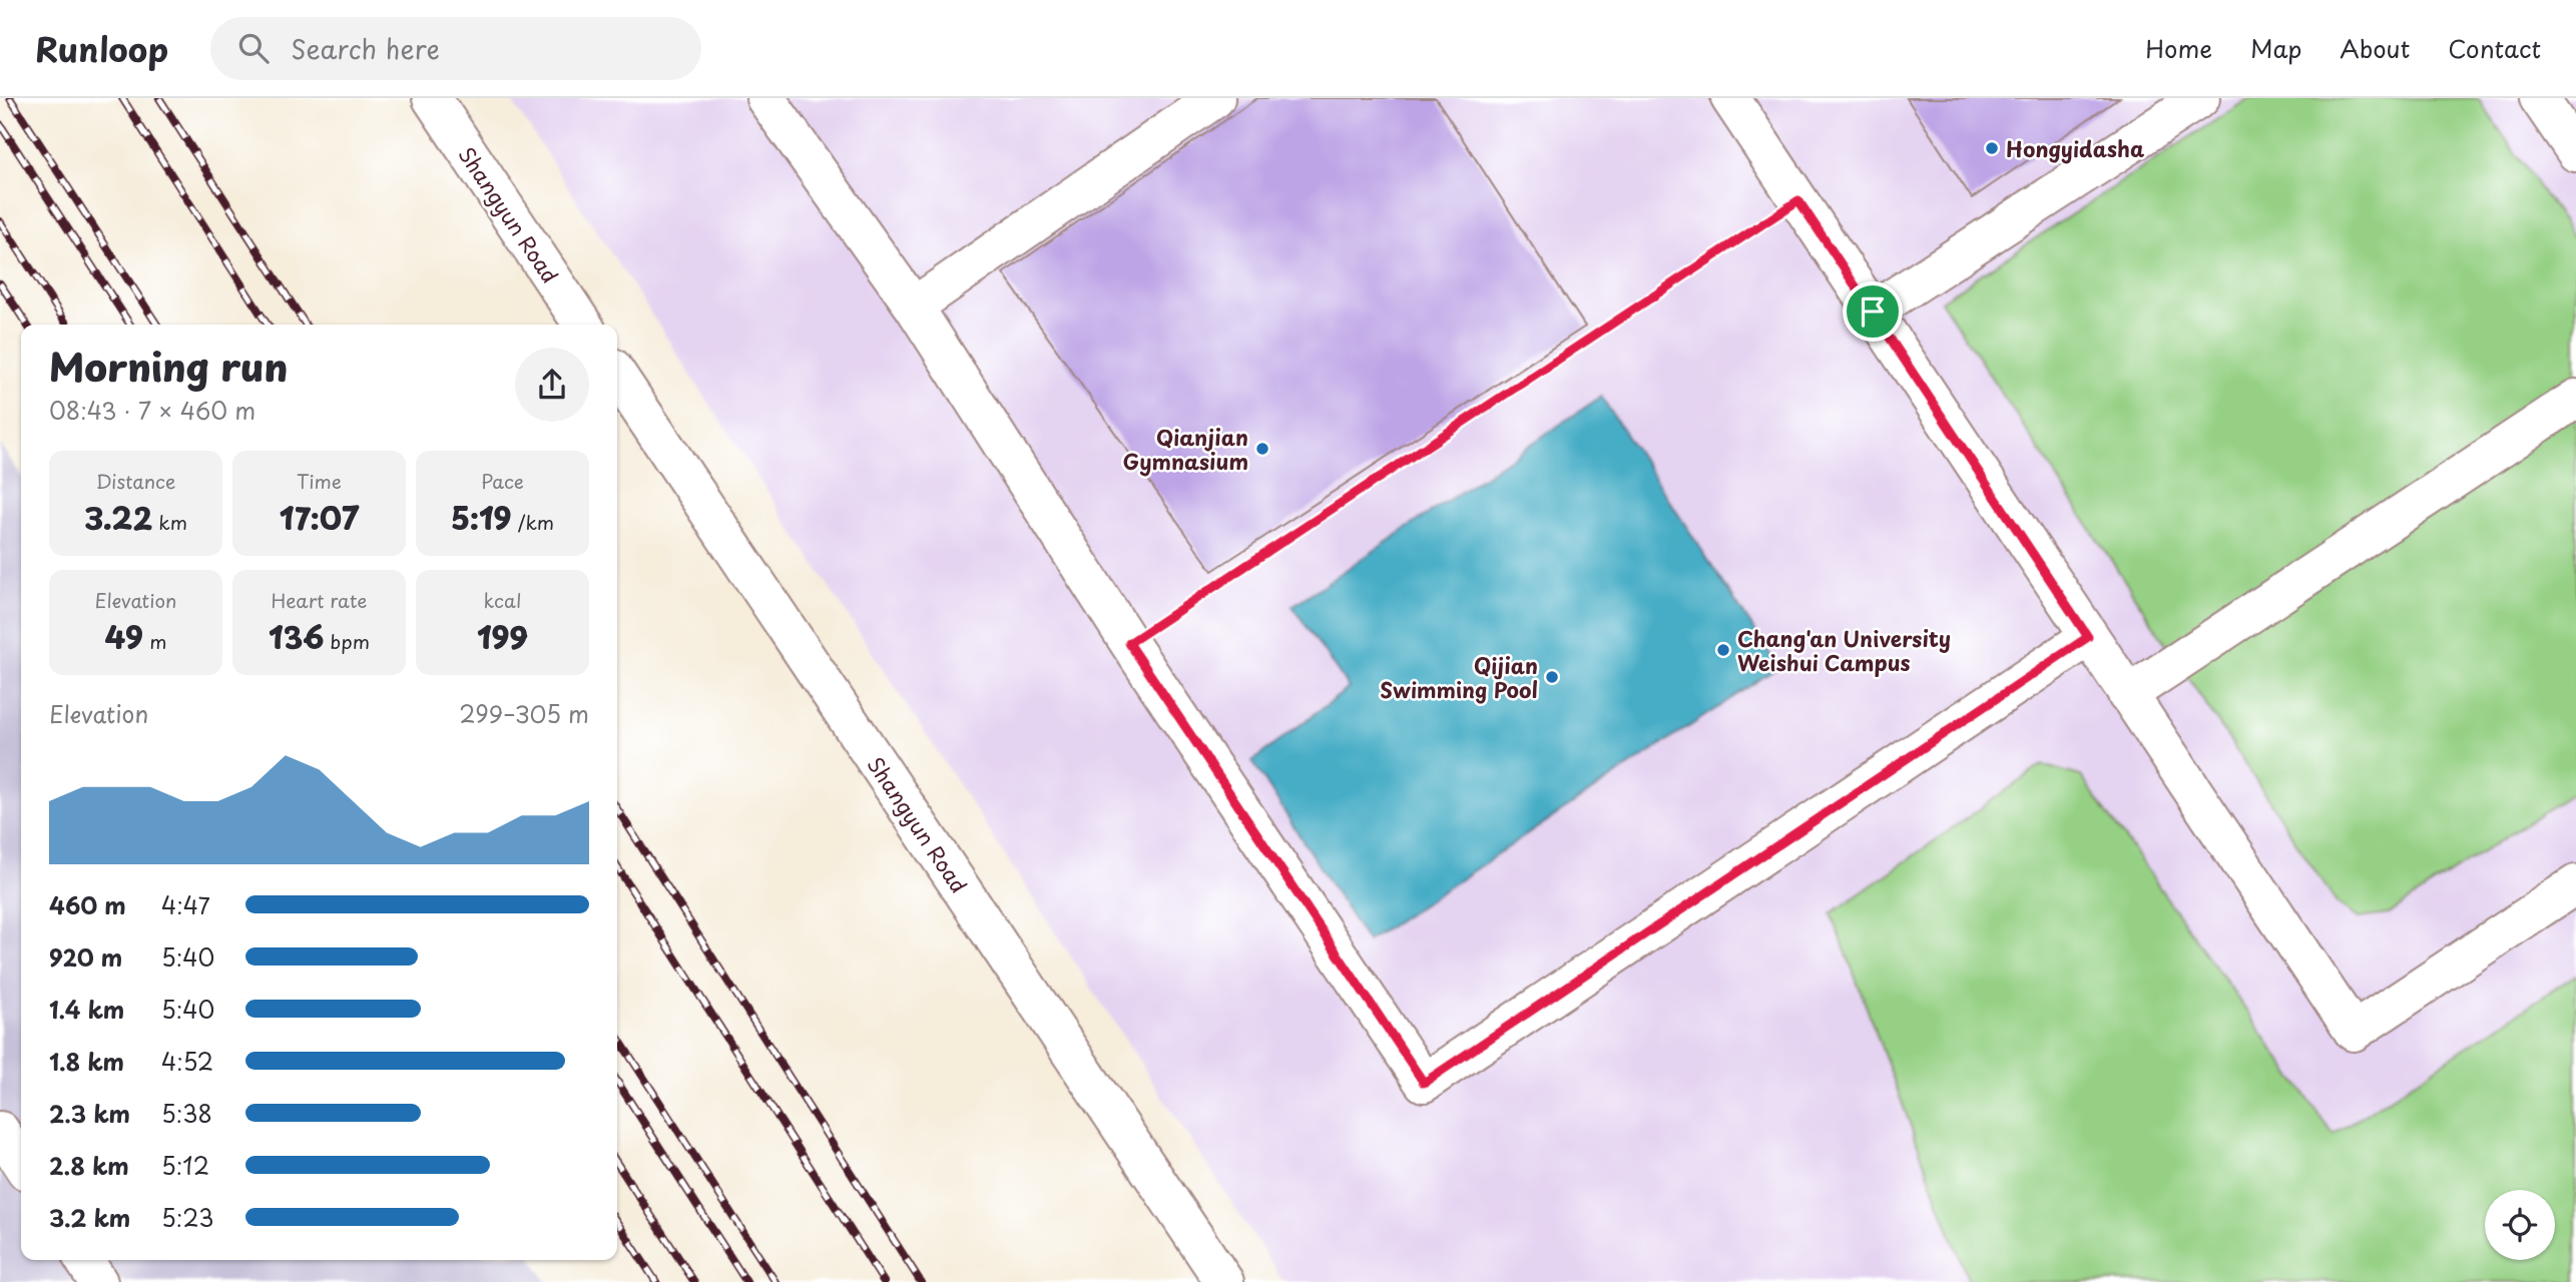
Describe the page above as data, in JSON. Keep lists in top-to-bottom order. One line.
{"streets":{"street":["Shangyun Road"]},"places":["Hongyidasha","Qianjian Gymnasium","Chang'an University Weishui Campus","Qijian Swimming Pool"],"page":{"header":"Runloop","search":"Search here","nav":["Home","Map","About","Contact"],"heading":["Morning run","08:43 · 7 × 460 m"],"stats":[["Distance","3.22 km"],["Time","17:07"],["Pace","5:19 /km"],["Elevation","49 m"],["Heart rate","136 bpm"],["kcal","199"]],"chart":["Elevation","299–305 m"],"list":[{"name":"460 m","note":"4:47"},{"name":"920 m","note":"5:40"},{"name":"1.4 km","note":"5:40"},{"name":"1.8 km","note":"4:52"},{"name":"2.3 km","note":"5:38"},{"name":"2.8 km","note":"5:12"},{"name":"3.2 km","note":"5:23"}]}}
